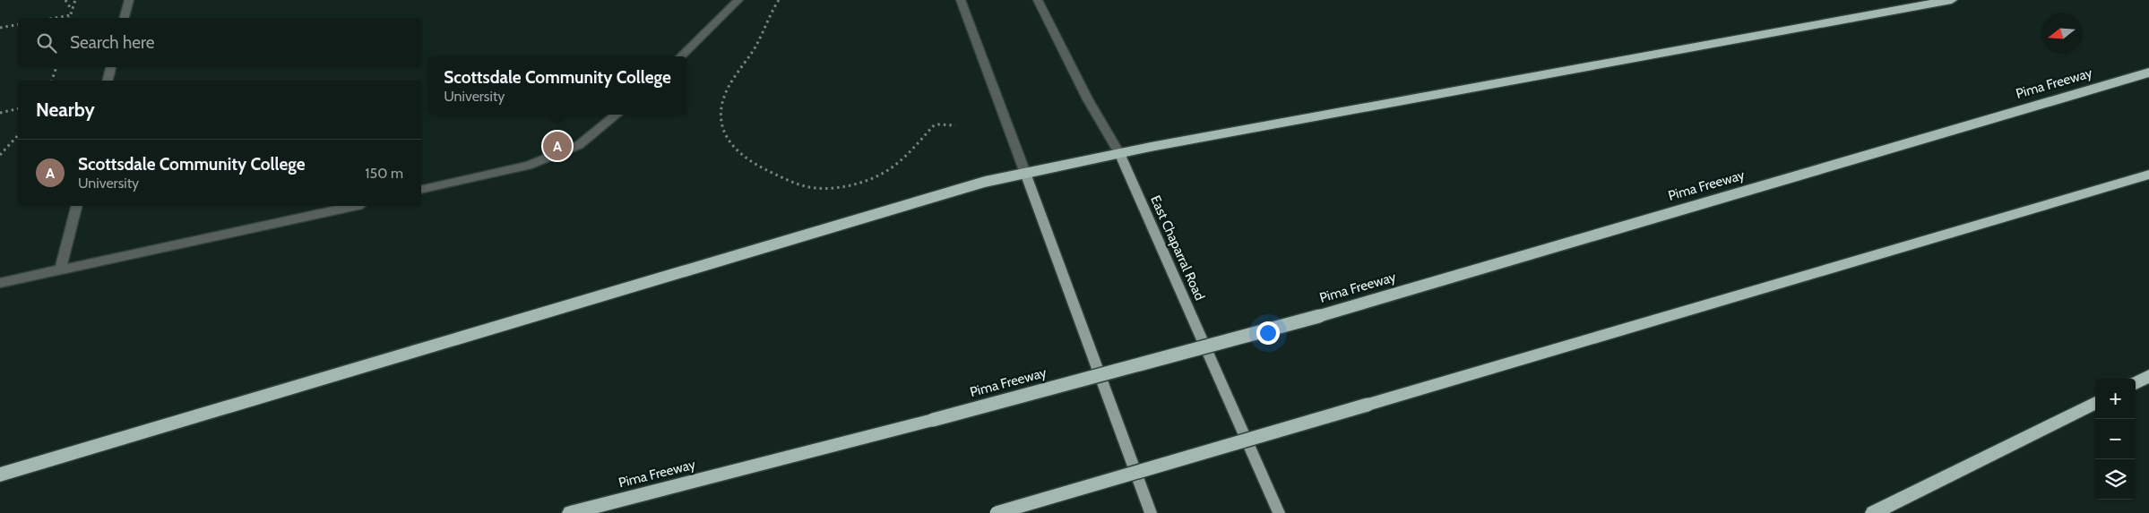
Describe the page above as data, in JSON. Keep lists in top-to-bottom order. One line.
{"streets":{"highway":["Pima Freeway"],"main road":["East Chaparral Road"]},"north":"left","page":{"search":"Search here","popup":["Scottsdale Community College","University"],"heading":"Nearby","pins":"A","list":[{"mark":"A","name":"Scottsdale Community College","note":"University","value":"150 m"}],"map_buttons":["+","−"]}}
